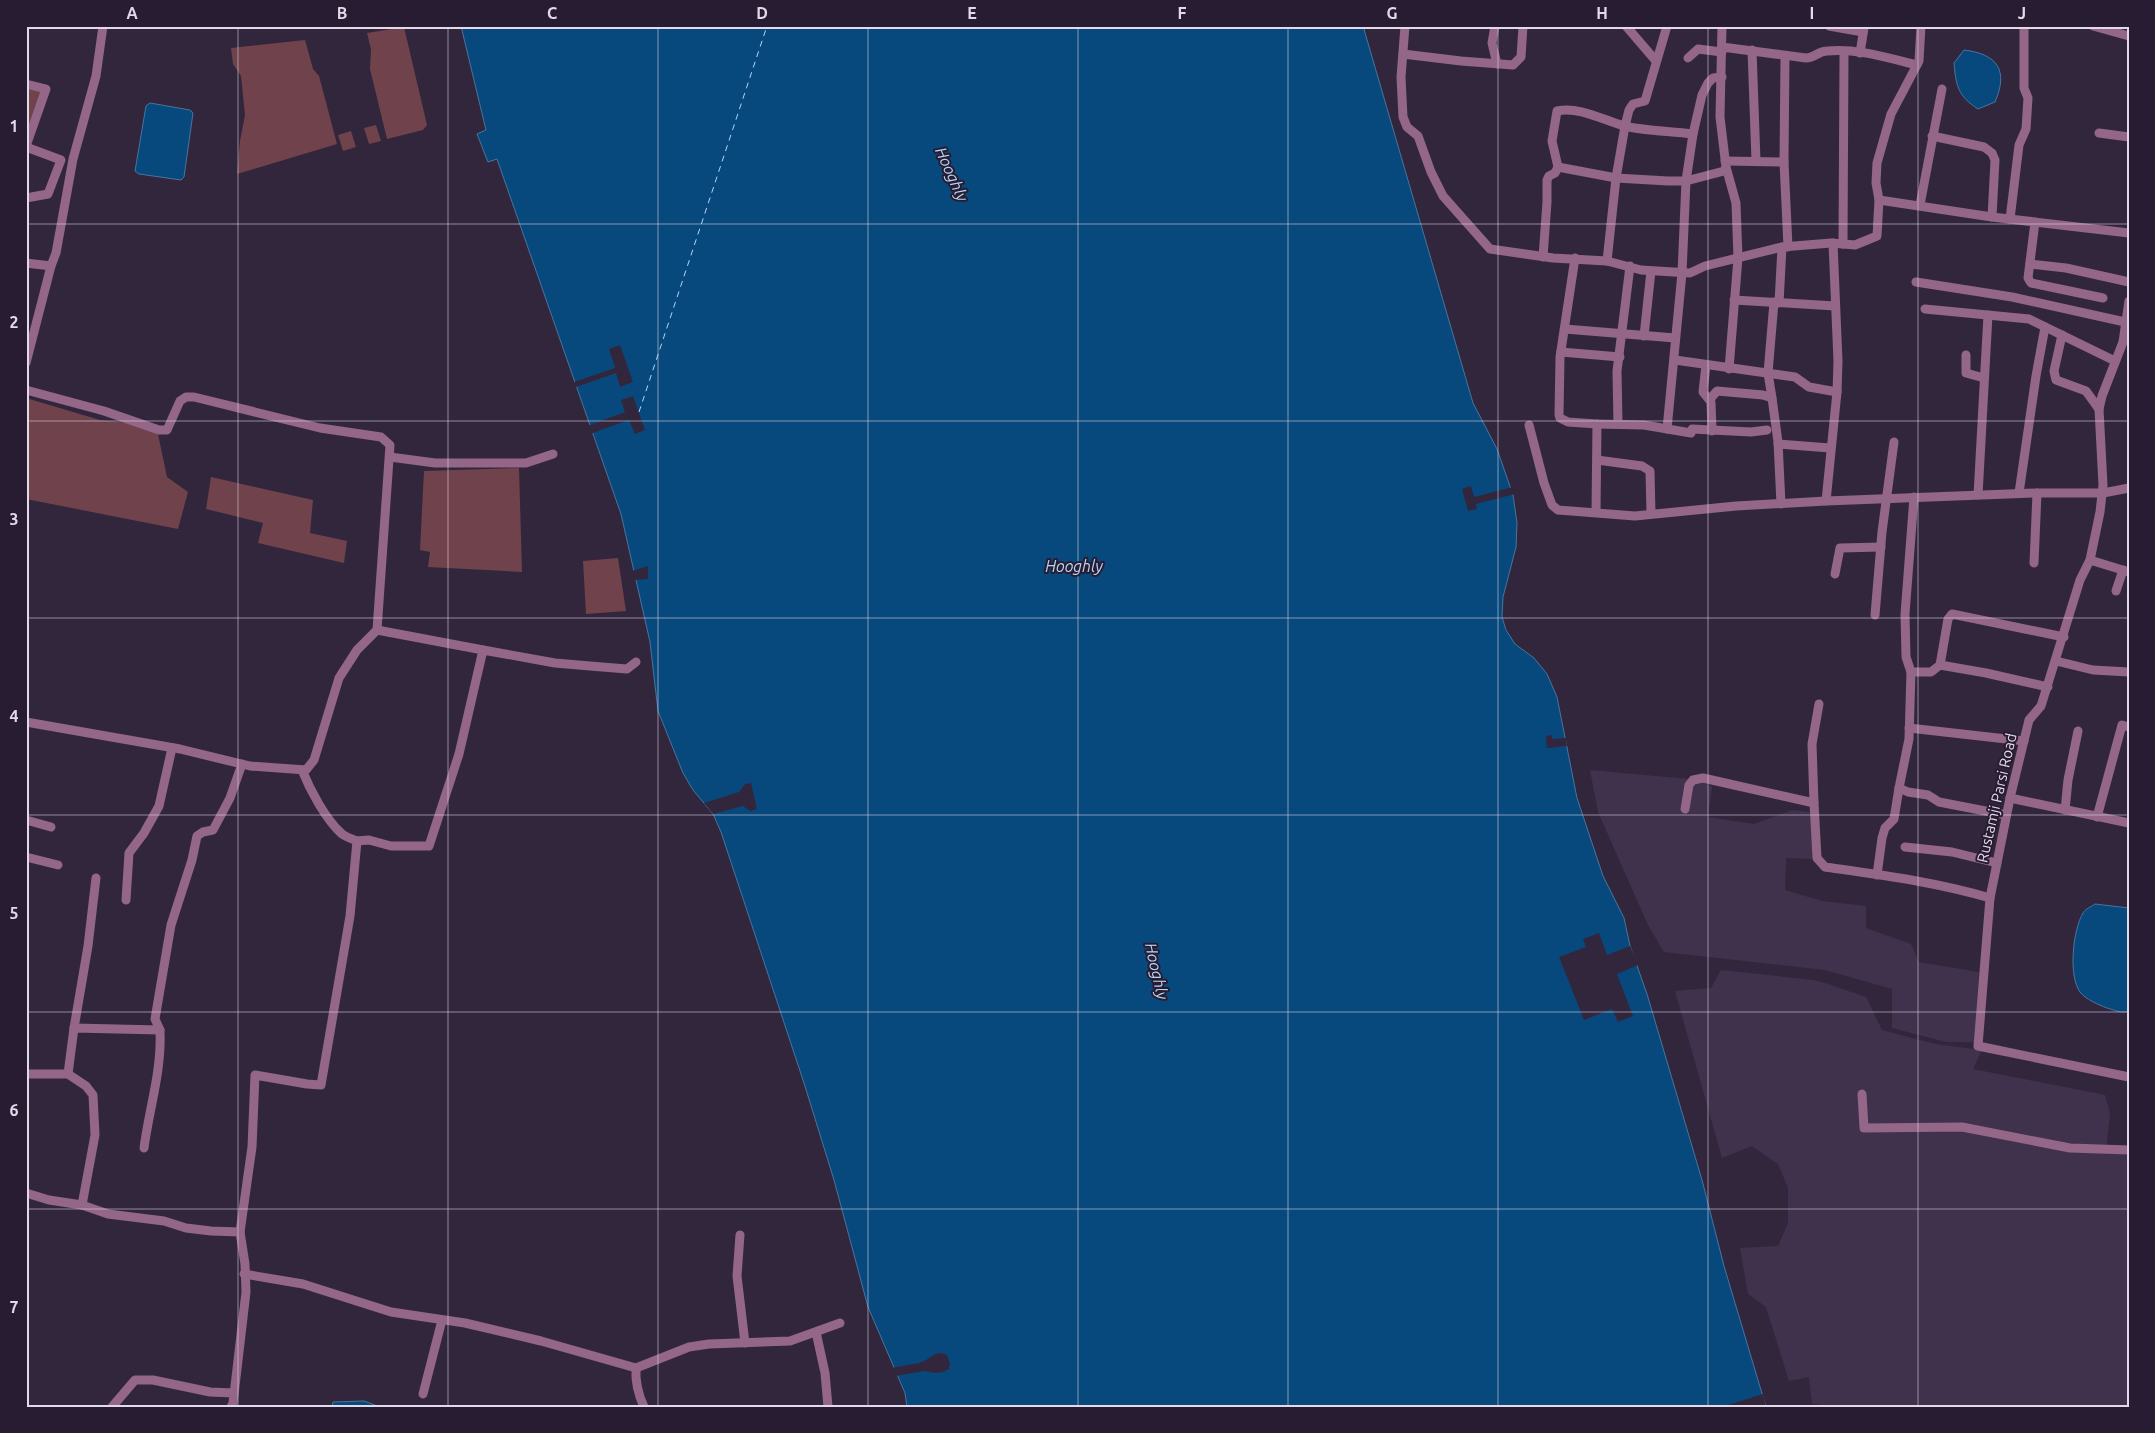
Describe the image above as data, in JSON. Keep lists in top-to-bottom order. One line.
{"streets":{"street":["Rustamji Parsi Road"]},"water":["Hooghly"],"grid":{"columns":["A","B","C","D","E","F","G","H","I","J"],"rows":["1","2","3","4","5","6","7"]}}
